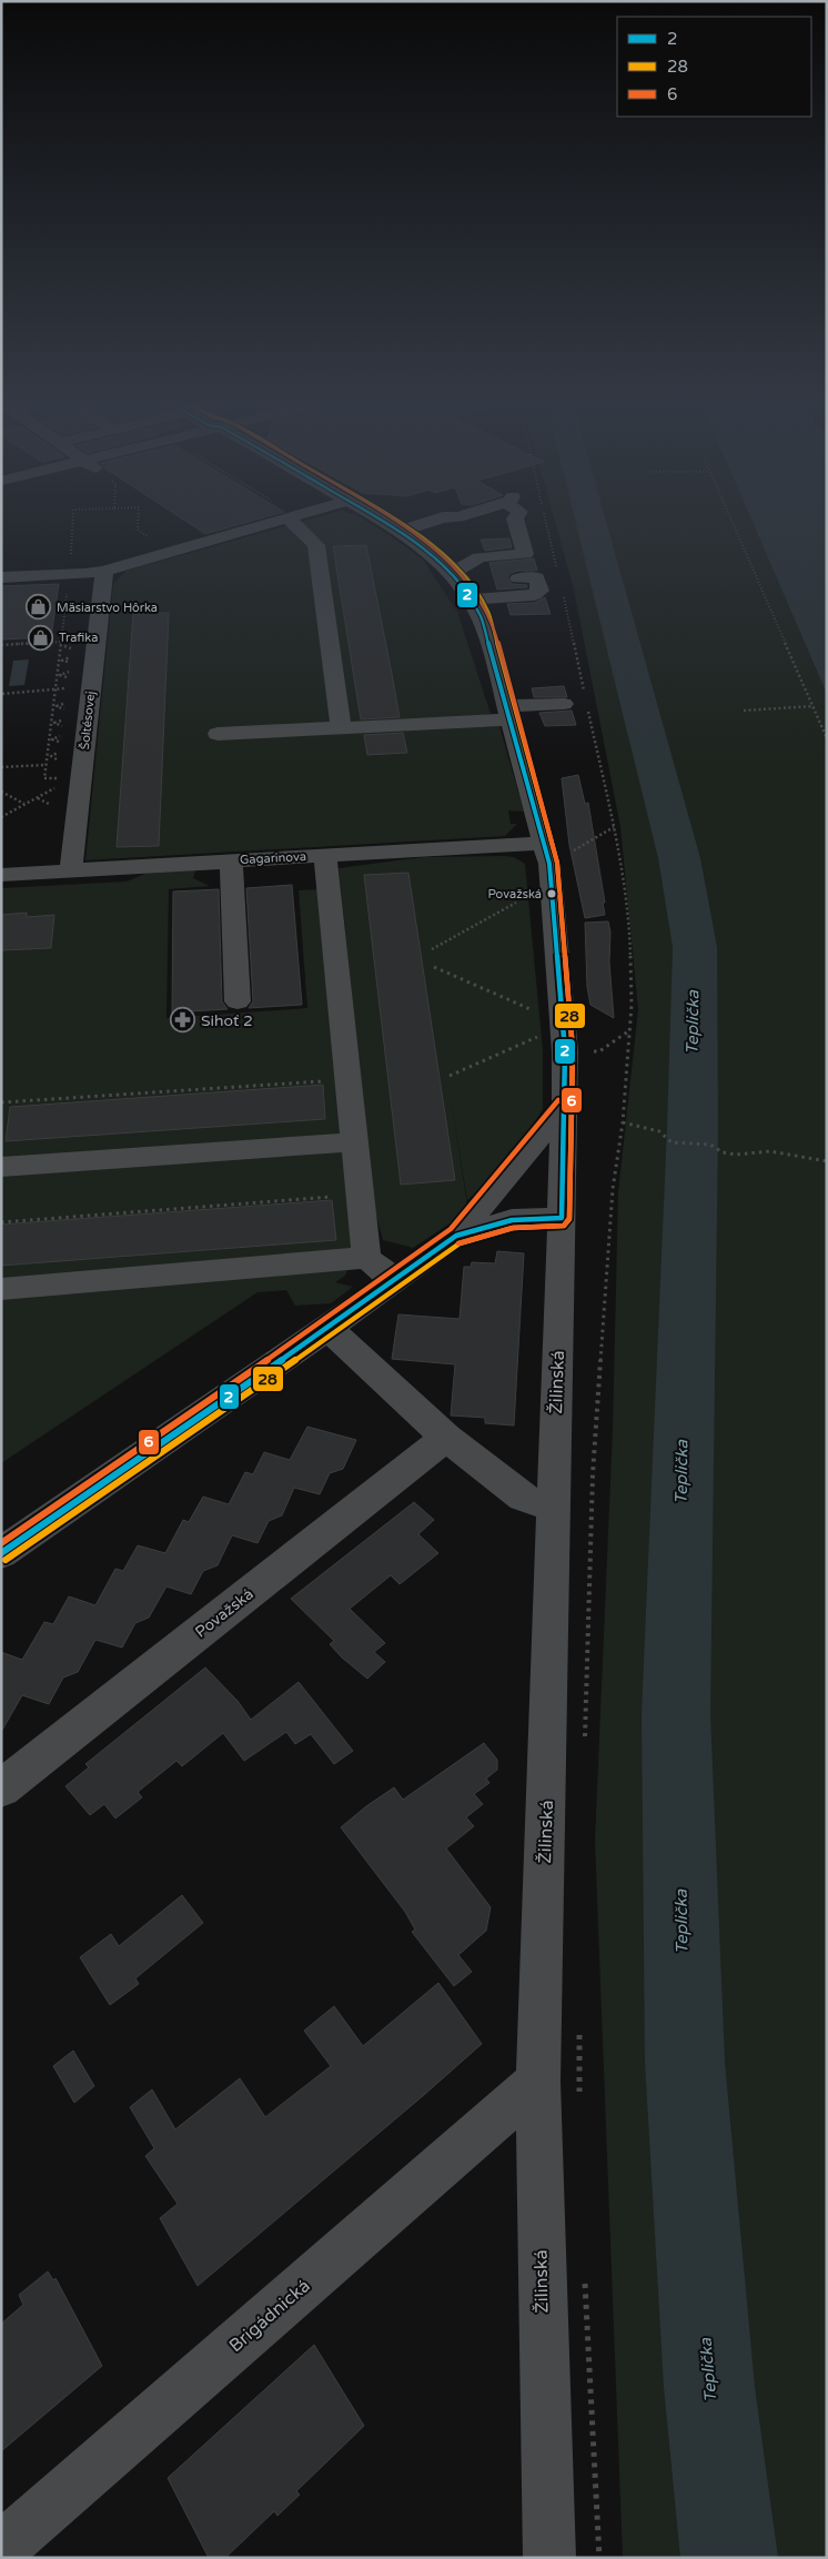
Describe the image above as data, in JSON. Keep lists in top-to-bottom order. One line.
{"streets":{"street":["Šoltésovej","Gagarinova","Žilinská","Považská","Brigádnická"]},"crossings":[["Šoltésovej","Gagarinova"],["Žilinská","Brigádnická"]],"water":["Teplička"],"places":{"shop":["Mäsiarstvo Hôrka","Trafika"],"other":["Považská"],"pharmacy":["Sihoť 2"]},"lines":["transit line 2","transit line 28","transit line 6"],"legend":["2","28","6"]}
